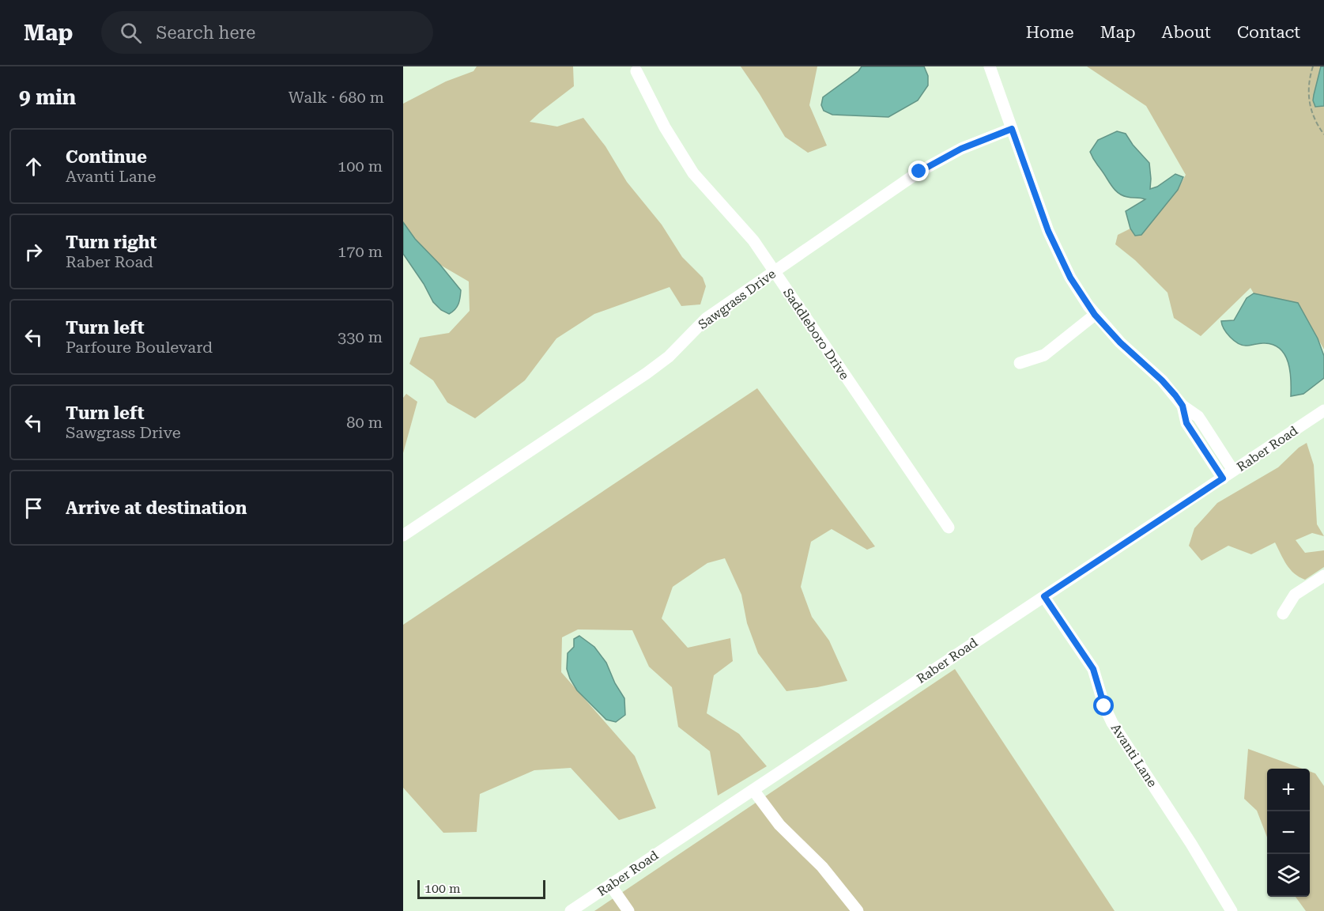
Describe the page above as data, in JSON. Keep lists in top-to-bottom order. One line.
{"streets":{"street":["Sawgrass Drive","Saddleboro Drive","Raber Road","Avanti Lane"]},"crossings":[["Sawgrass Drive","Saddleboro Drive"],["Raber Road","Avanti Lane"]],"scale_bar":"100 m","page":{"header":"Map","search":"Search here","nav":["Home","Map","About","Contact"],"heading":["9 min","Walk · 680 m"],"list":[["Continue","Avanti Lane","100 m"],["Turn right","Raber Road","170 m"],["Turn left","Parfoure Boulevard","330 m"],["Turn left","Sawgrass Drive","80 m"],"Arrive at destination"],"map_buttons":["+","−"],"scale":"100 m"}}
